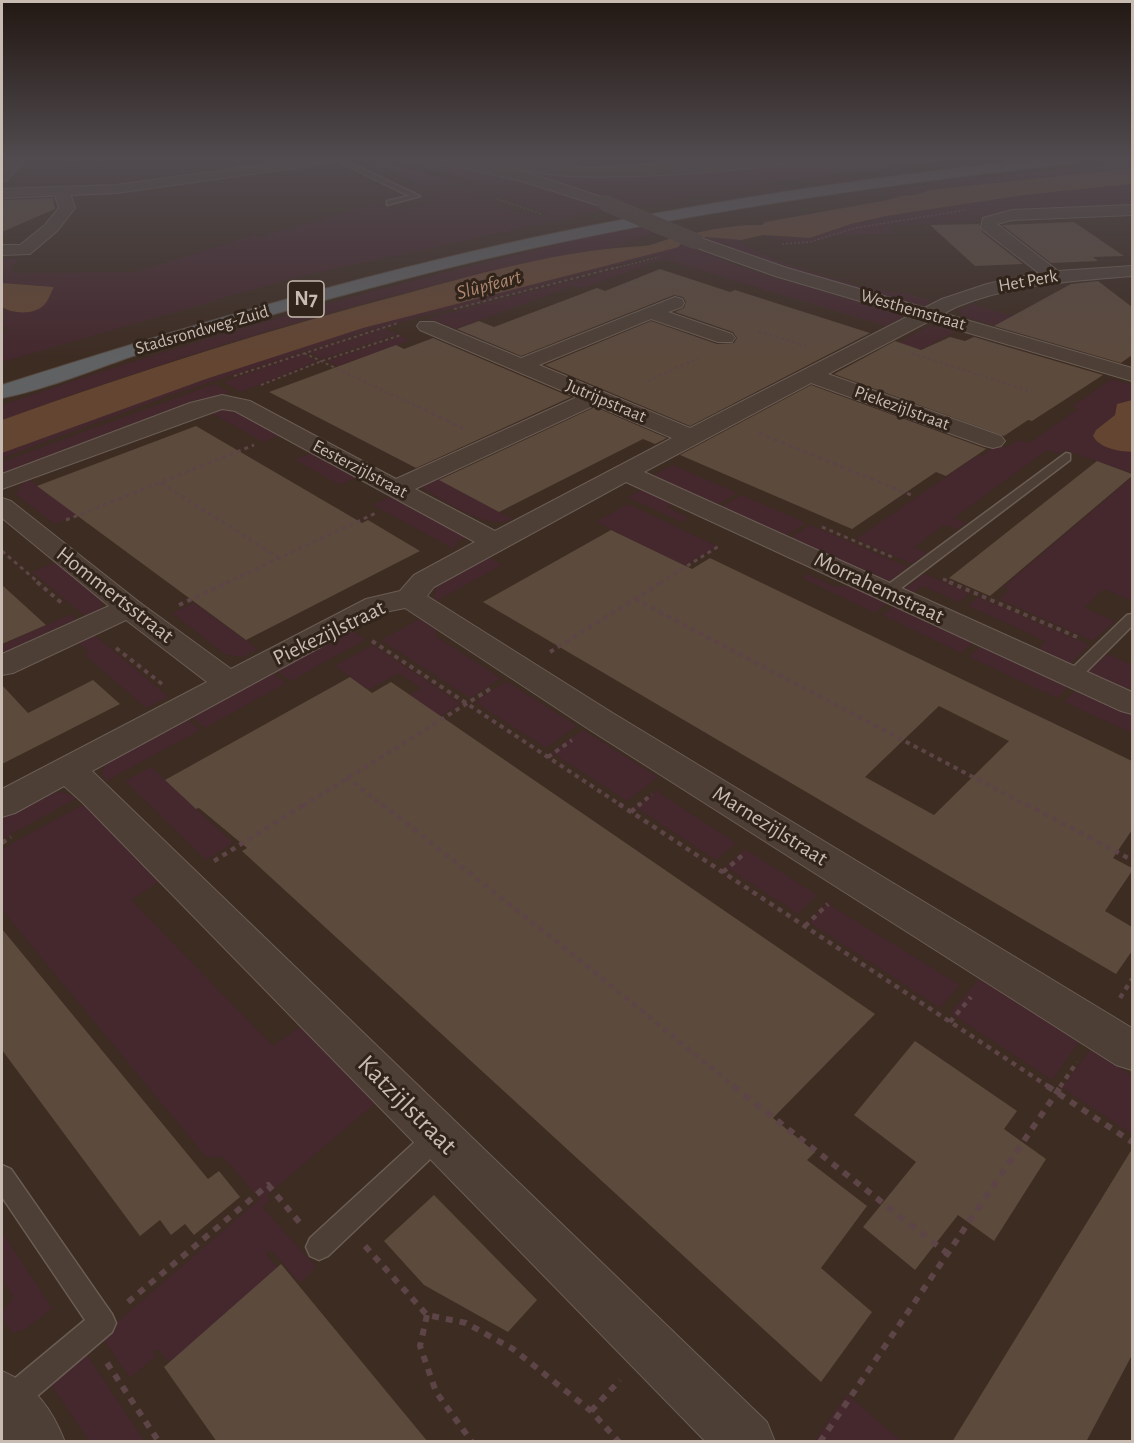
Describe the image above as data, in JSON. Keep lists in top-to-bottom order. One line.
{"streets":{"highway":["N7","Stadsrondweg-Zuid"],"street":["Het Perk","Westhemstraat","Jutrijpstraat","Piekezijlstraat","Eesterzijlstraat","Morrahemstraat","Hommertsstraat","Marnezijlstraat","Katzijlstraat"]},"crossings":[["Het Perk","Westhemstraat"],["Het Perk","Piekezijlstraat"],["Westhemstraat","Piekezijlstraat"],["Jutrijpstraat","Piekezijlstraat"],["Piekezijlstraat","Eesterzijlstraat"],["Piekezijlstraat","Morrahemstraat"],["Piekezijlstraat","Hommertsstraat"],["Piekezijlstraat","Marnezijlstraat"],["Piekezijlstraat","Katzijlstraat"]],"water":["Slûpfeart"]}
